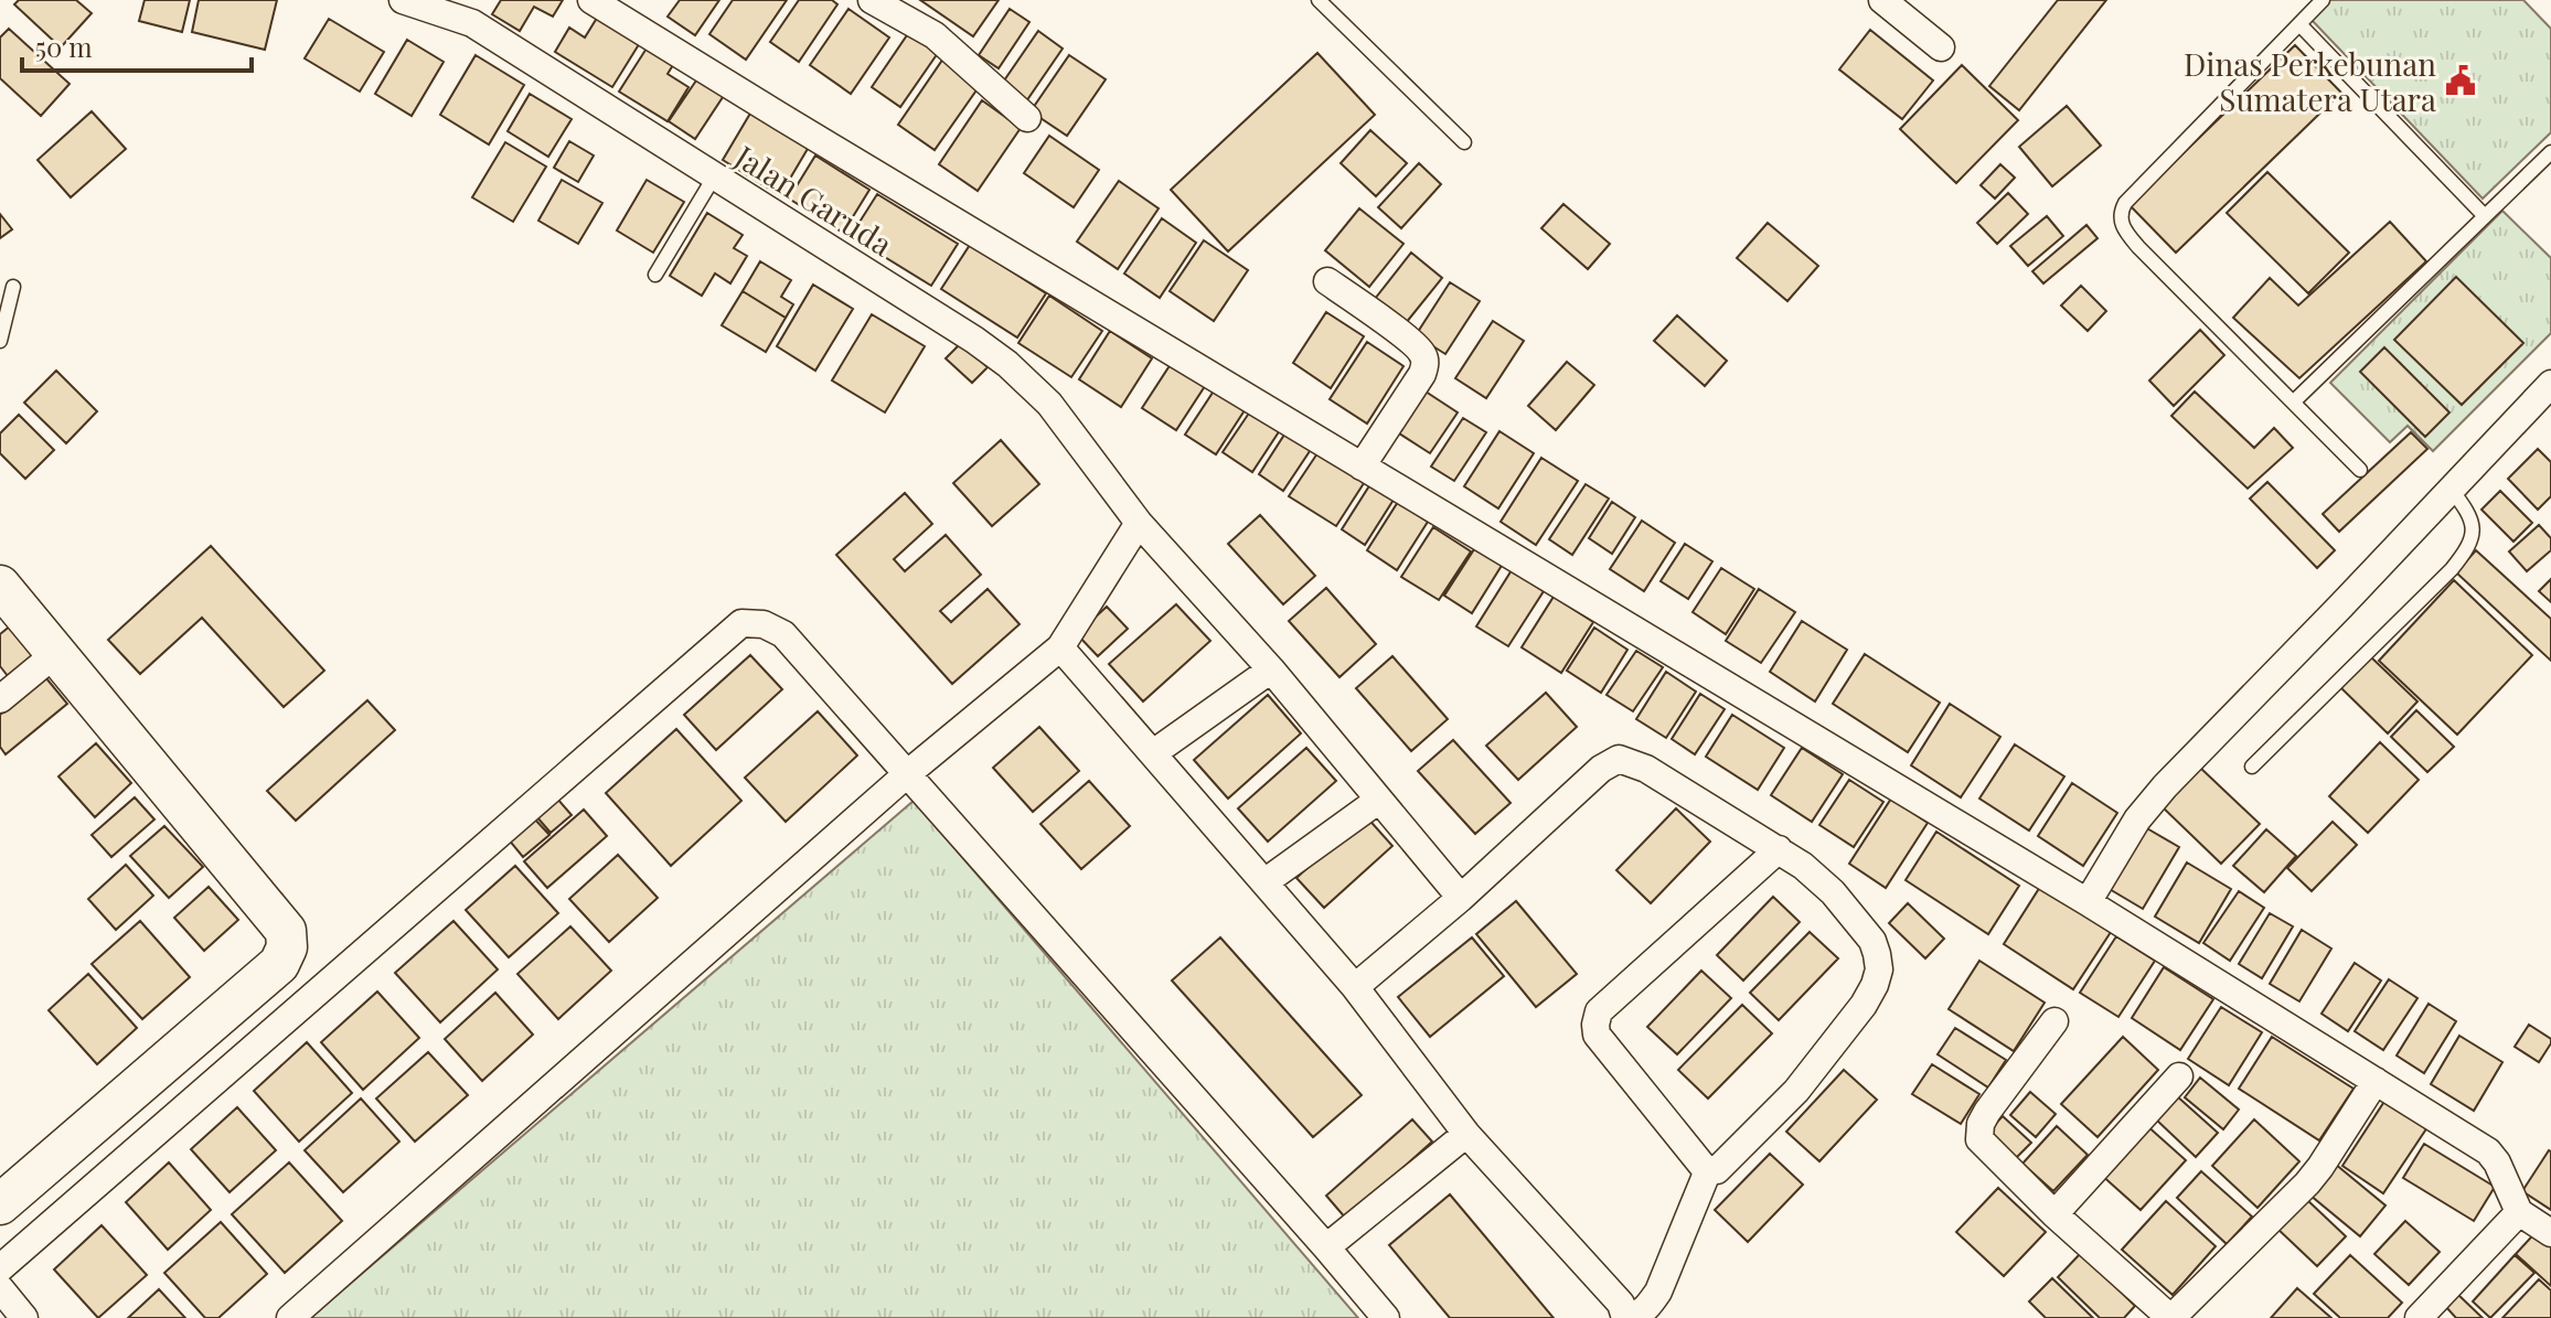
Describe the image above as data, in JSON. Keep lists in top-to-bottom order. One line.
{"streets":{"street":["Jalan Garuda"]},"places":{"public building":["Dinas Perkebunan Sumatera Utara"]},"scale_bar":"50 m"}
